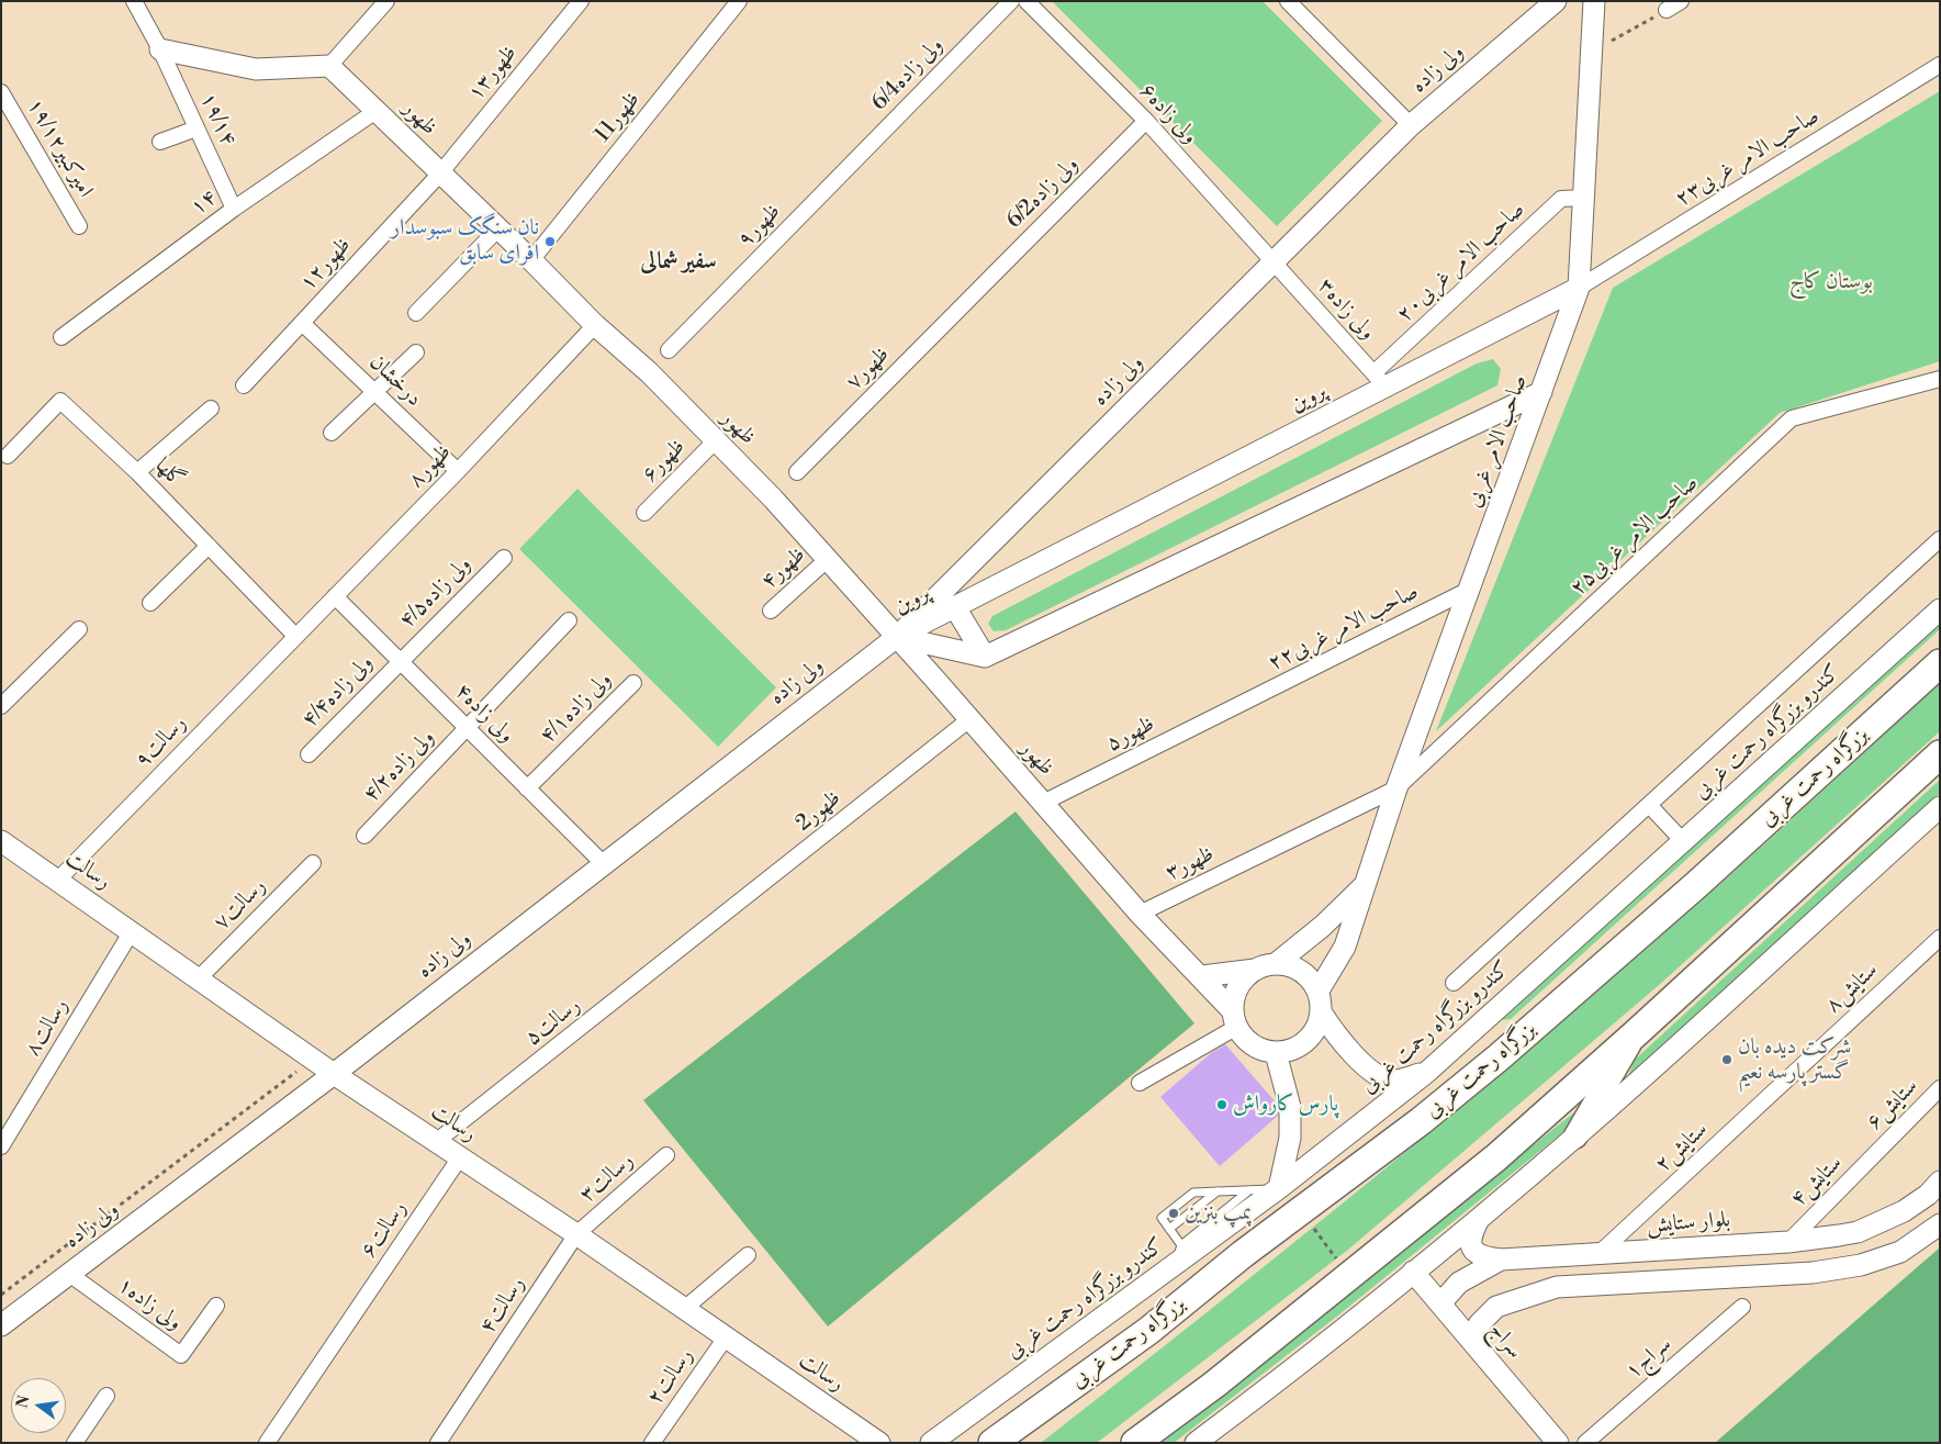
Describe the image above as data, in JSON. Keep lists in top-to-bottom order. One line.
{"streets":{"highway":["بزرگراه رحمت غربی"],"street":["ولی زاده","ظهور۱۳","6/4ولی زاده","ولی زاده۶","11ظهور","ظهور","۱۹/۱۴","امیرکبیر۱۹/۱۲","صاحب الامر غربی۲۳","6/2ولی زاده","۱۴","ظهور۹","صاحب الامر غربی۲۰","ظهور۱۲","ولی زاده۳","ظهور۷","درخشان","پروین","صاحب الامر غربی","ظهور۶","ظهور۸","گلها","صاحب الامر غربی۲۵","ظهور۴","ولی زاده۴/۵","صاحب الامر غربی٢٢","ولی زاده۴/۴","ولی زاده۴/۱","ولی زاده۴","کندرو بزرگراه رحمت غربی","ظهور۵","رسالت۹","ولی زاده۴/۲","2ظهور","ظهور۳","رسالت","رسالت۷","ستایش۸","رسالت۵","رسالت۸","ستایش۶","ستایش۲","رسالت۳","ستایش۴","بلوار ستایش","رسالت۶","ولی زاده۱","رسالت۴","سراج","سراج۱","رسالت۲"]},"crossings":[["ولی زاده","ولی زاده۶"],["ولی زاده","ظهور"],["ولی زاده","ولی زاده۳"],["ولی زاده","پروین"],["ولی زاده","ولی زاده۴"],["ولی زاده","رسالت"],["ولی زاده","ولی زاده۱"],["ظهور۱۳","ظهور"],["ظهور۱۳","ظهور۱۲"],["6/4ولی زاده","ظهور۹"],["ولی زاده۶","6/2ولی زاده"],["ولی زاده۶","ولی زاده۳"],["11ظهور","ظهور"],["ظهور","۱۴"],["ظهور","ظهور۱۲"],["ظهور","پروین"],["ظهور","صاحب الامر غربی"],["ظهور","ظهور۶"],["ظهور","ظهور۸"],["ظهور","ظهور۴"],["ظهور","ظهور۵"],["ظهور","2ظهور"],["ظهور","ظهور۳"],["۱۹/۱۴","۱۴"],["صاحب الامر غربی۲۳","پروین"],["صاحب الامر غربی۲۳","صاحب الامر غربی"],["6/2ولی زاده","ظهور۷"],["صاحب الامر غربی۲۰","ولی زاده۳"],["صاحب الامر غربی۲۰","پروین"],["صاحب الامر غربی۲۰","صاحب الامر غربی"],["ظهور۱۲","درخشان"],["ولی زاده۳","پروین"],["درخشان","ظهور۸"],["پروین","صاحب الامر غربی"],["صاحب الامر غربی","صاحب الامر غربی۲۵"],["صاحب الامر غربی","صاحب الامر غربی٢٢"],["ظهور۸","گلها"],["ظهور۸","ولی زاده۴"],["ظهور۸","رسالت۹"],["گلها","رسالت۹"],["صاحب الامر غربی۲۵","ظهور۳"],["ولی زاده۴/۵","ولی زاده۴/۴"],["ولی زاده۴/۵","ولی زاده۴"],["صاحب الامر غربی٢٢","ظهور۵"],["ولی زاده۴/۴","ولی زاده۴"],["ولی زاده۴/۱","ولی زاده۴"],["ولی زاده۴","ولی زاده۴/۲"],["رسالت۹","رسالت"],["2ظهور","رسالت۵"],["رسالت","رسالت۷"],["رسالت","رسالت۵"],["رسالت","رسالت۸"],["رسالت","رسالت۳"],["رسالت","رسالت۶"],["رسالت","رسالت۴"],["رسالت","رسالت۲"],["ستایش۸","ستایش۲"],["ستایش۶","ستایش۴"],["ستایش۲","بلوار ستایش"],["رسالت۳","رسالت۴"],["ستایش۴","بلوار ستایش"],["بلوار ستایش","سراج"]],"districts":["سفیر شمالی"],"parks":["بوستان کاج"],"places":["نان سنگک سبوسدار افرای سابق","شرکت دیده بان گستر پارسه نعیم","پارس کارواش","پمپ بنزین"],"north":"left"}
